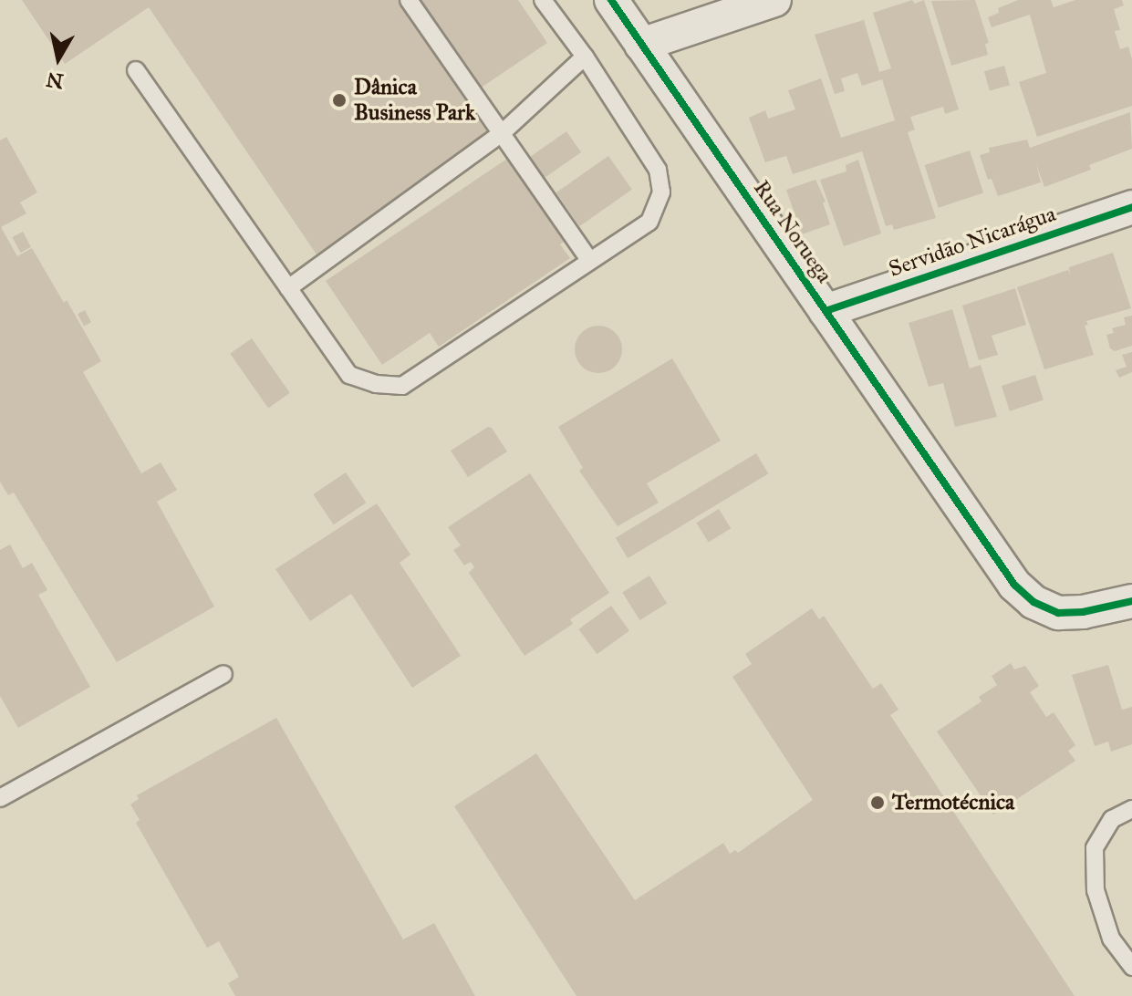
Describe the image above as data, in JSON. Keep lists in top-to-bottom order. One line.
{"streets":{"street":["Rua Noruega","Servidão Nicarágua"]},"crossings":[["Rua Noruega","Servidão Nicarágua"]],"places":["Dânica Business Park","Termotécnica"],"north":"bottom"}
